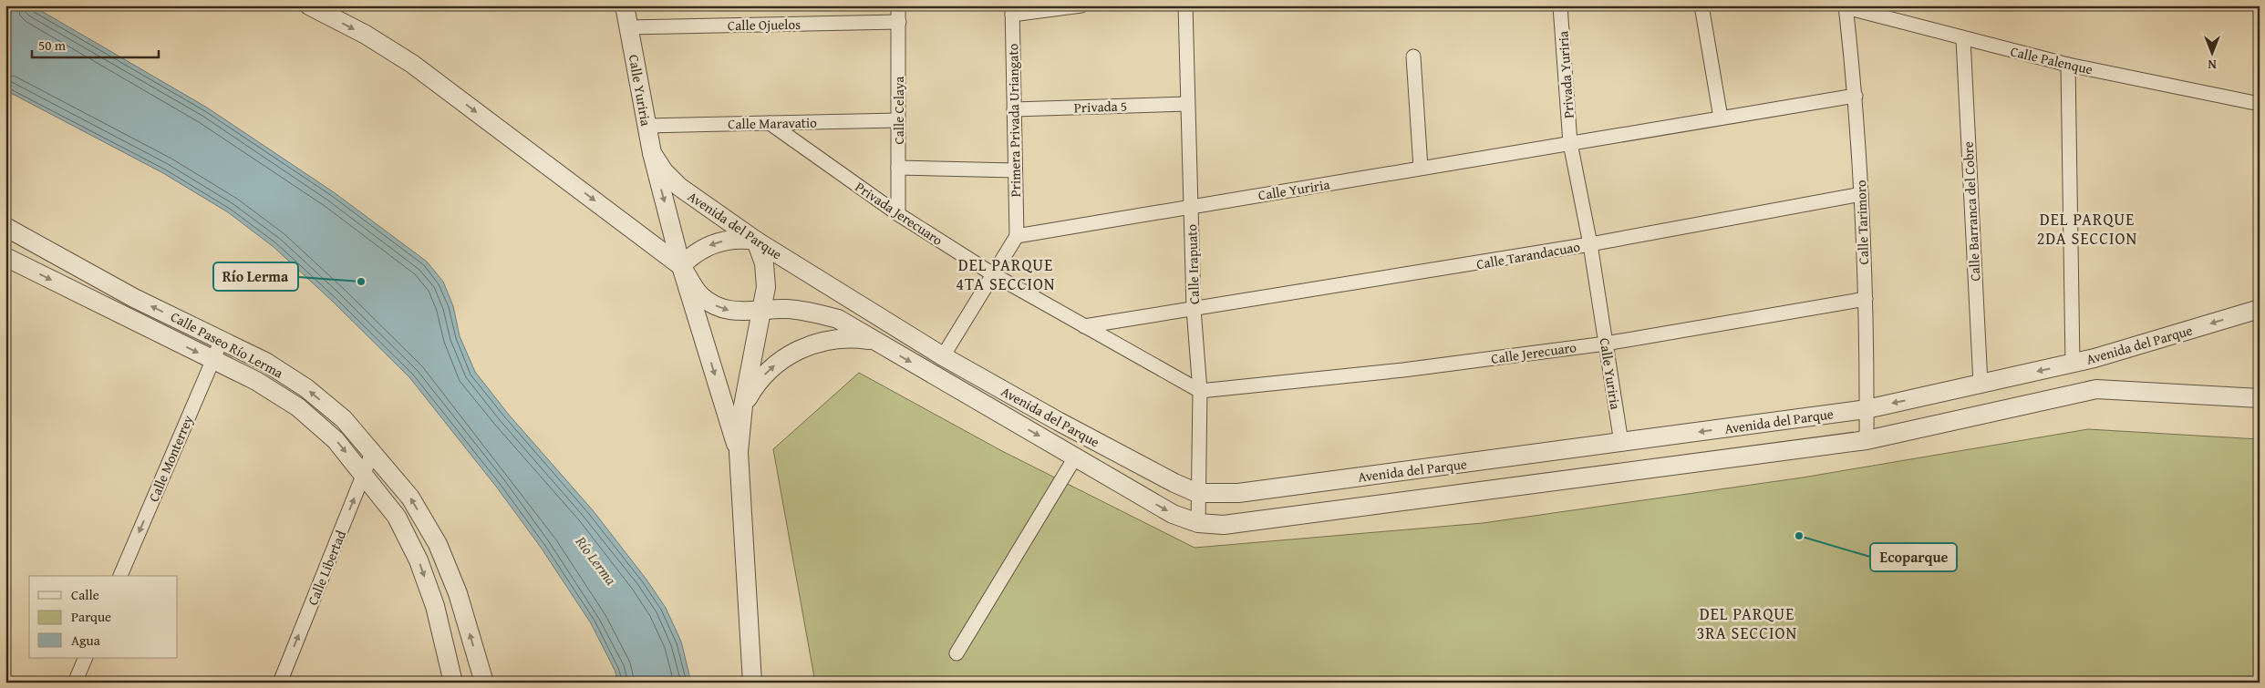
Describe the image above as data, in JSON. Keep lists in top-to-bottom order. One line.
{"streets":{"street":["Calle Ojuelos","Calle Palenque","Privada Yuriria","Calle Yuriria","Privada 5","Calle Celaya","Primera Privada Uriangato","Calle Maravatio","Calle Barranca del Cobre","Privada Jerecuaro","Calle Tarimoro","Avenida del Parque","Calle Tarandacuao","Calle Irapuato","Calle Paseo Río Lerma","Calle Jerecuaro","Calle Monterrey","Calle Libertad"]},"crossings":[["Calle Ojuelos","Calle Yuriria"],["Calle Ojuelos","Calle Celaya"],["Calle Palenque","Calle Barranca del Cobre"],["Calle Palenque","Calle Tarimoro"],["Privada Yuriria","Calle Yuriria"],["Calle Yuriria","Primera Privada Uriangato"],["Calle Yuriria","Calle Maravatio"],["Calle Yuriria","Calle Tarimoro"],["Calle Yuriria","Avenida del Parque"],["Calle Yuriria","Calle Tarandacuao"],["Calle Yuriria","Calle Irapuato"],["Calle Yuriria","Calle Jerecuaro"],["Privada 5","Primera Privada Uriangato"],["Privada 5","Calle Irapuato"],["Calle Celaya","Calle Maravatio"],["Calle Celaya","Privada Jerecuaro"],["Calle Maravatio","Privada Jerecuaro"],["Calle Barranca del Cobre","Avenida del Parque"],["Privada Jerecuaro","Calle Tarandacuao"],["Privada Jerecuaro","Calle Irapuato"],["Privada Jerecuaro","Calle Jerecuaro"],["Calle Tarimoro","Avenida del Parque"],["Calle Tarimoro","Calle Tarandacuao"],["Calle Tarimoro","Calle Jerecuaro"],["Avenida del Parque","Calle Irapuato"],["Calle Tarandacuao","Calle Irapuato"],["Calle Irapuato","Calle Jerecuaro"],["Calle Paseo Río Lerma","Calle Monterrey"],["Calle Paseo Río Lerma","Calle Libertad"]],"one_way":["Calle Monterrey","Calle Libertad"],"districts":["DEL PARQUE 2DA SECCION","DEL PARQUE 4TA SECCION","DEL PARQUE 3RA SECCION"],"water":["Río Lerma"],"places":["Río Lerma","Ecoparque"],"legend":["Calle","Parque","Agua"],"scale_bar":"50 m","north":"bottom"}
